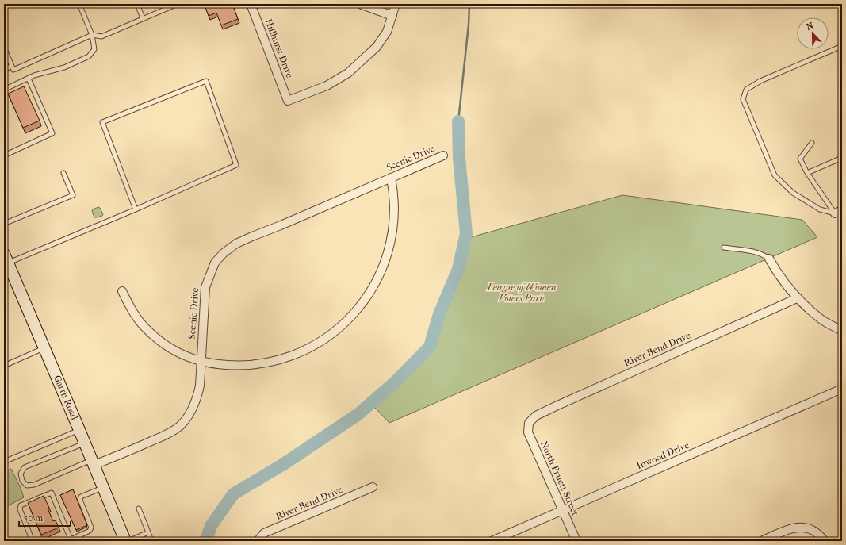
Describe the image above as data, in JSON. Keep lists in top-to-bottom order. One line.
{"streets":{"main road":["Garth Road"],"street":["Hillhurst Drive","Scenic Drive","River Bend Drive","Inwood Drive","North Pruett Street"]},"crossings":[["Scenic Drive","Garth Road"],["River Bend Drive","North Pruett Street"],["Inwood Drive","North Pruett Street"]],"parks":["League of Women Voters Park"],"scale_bar":"50 m","north":"top"}
